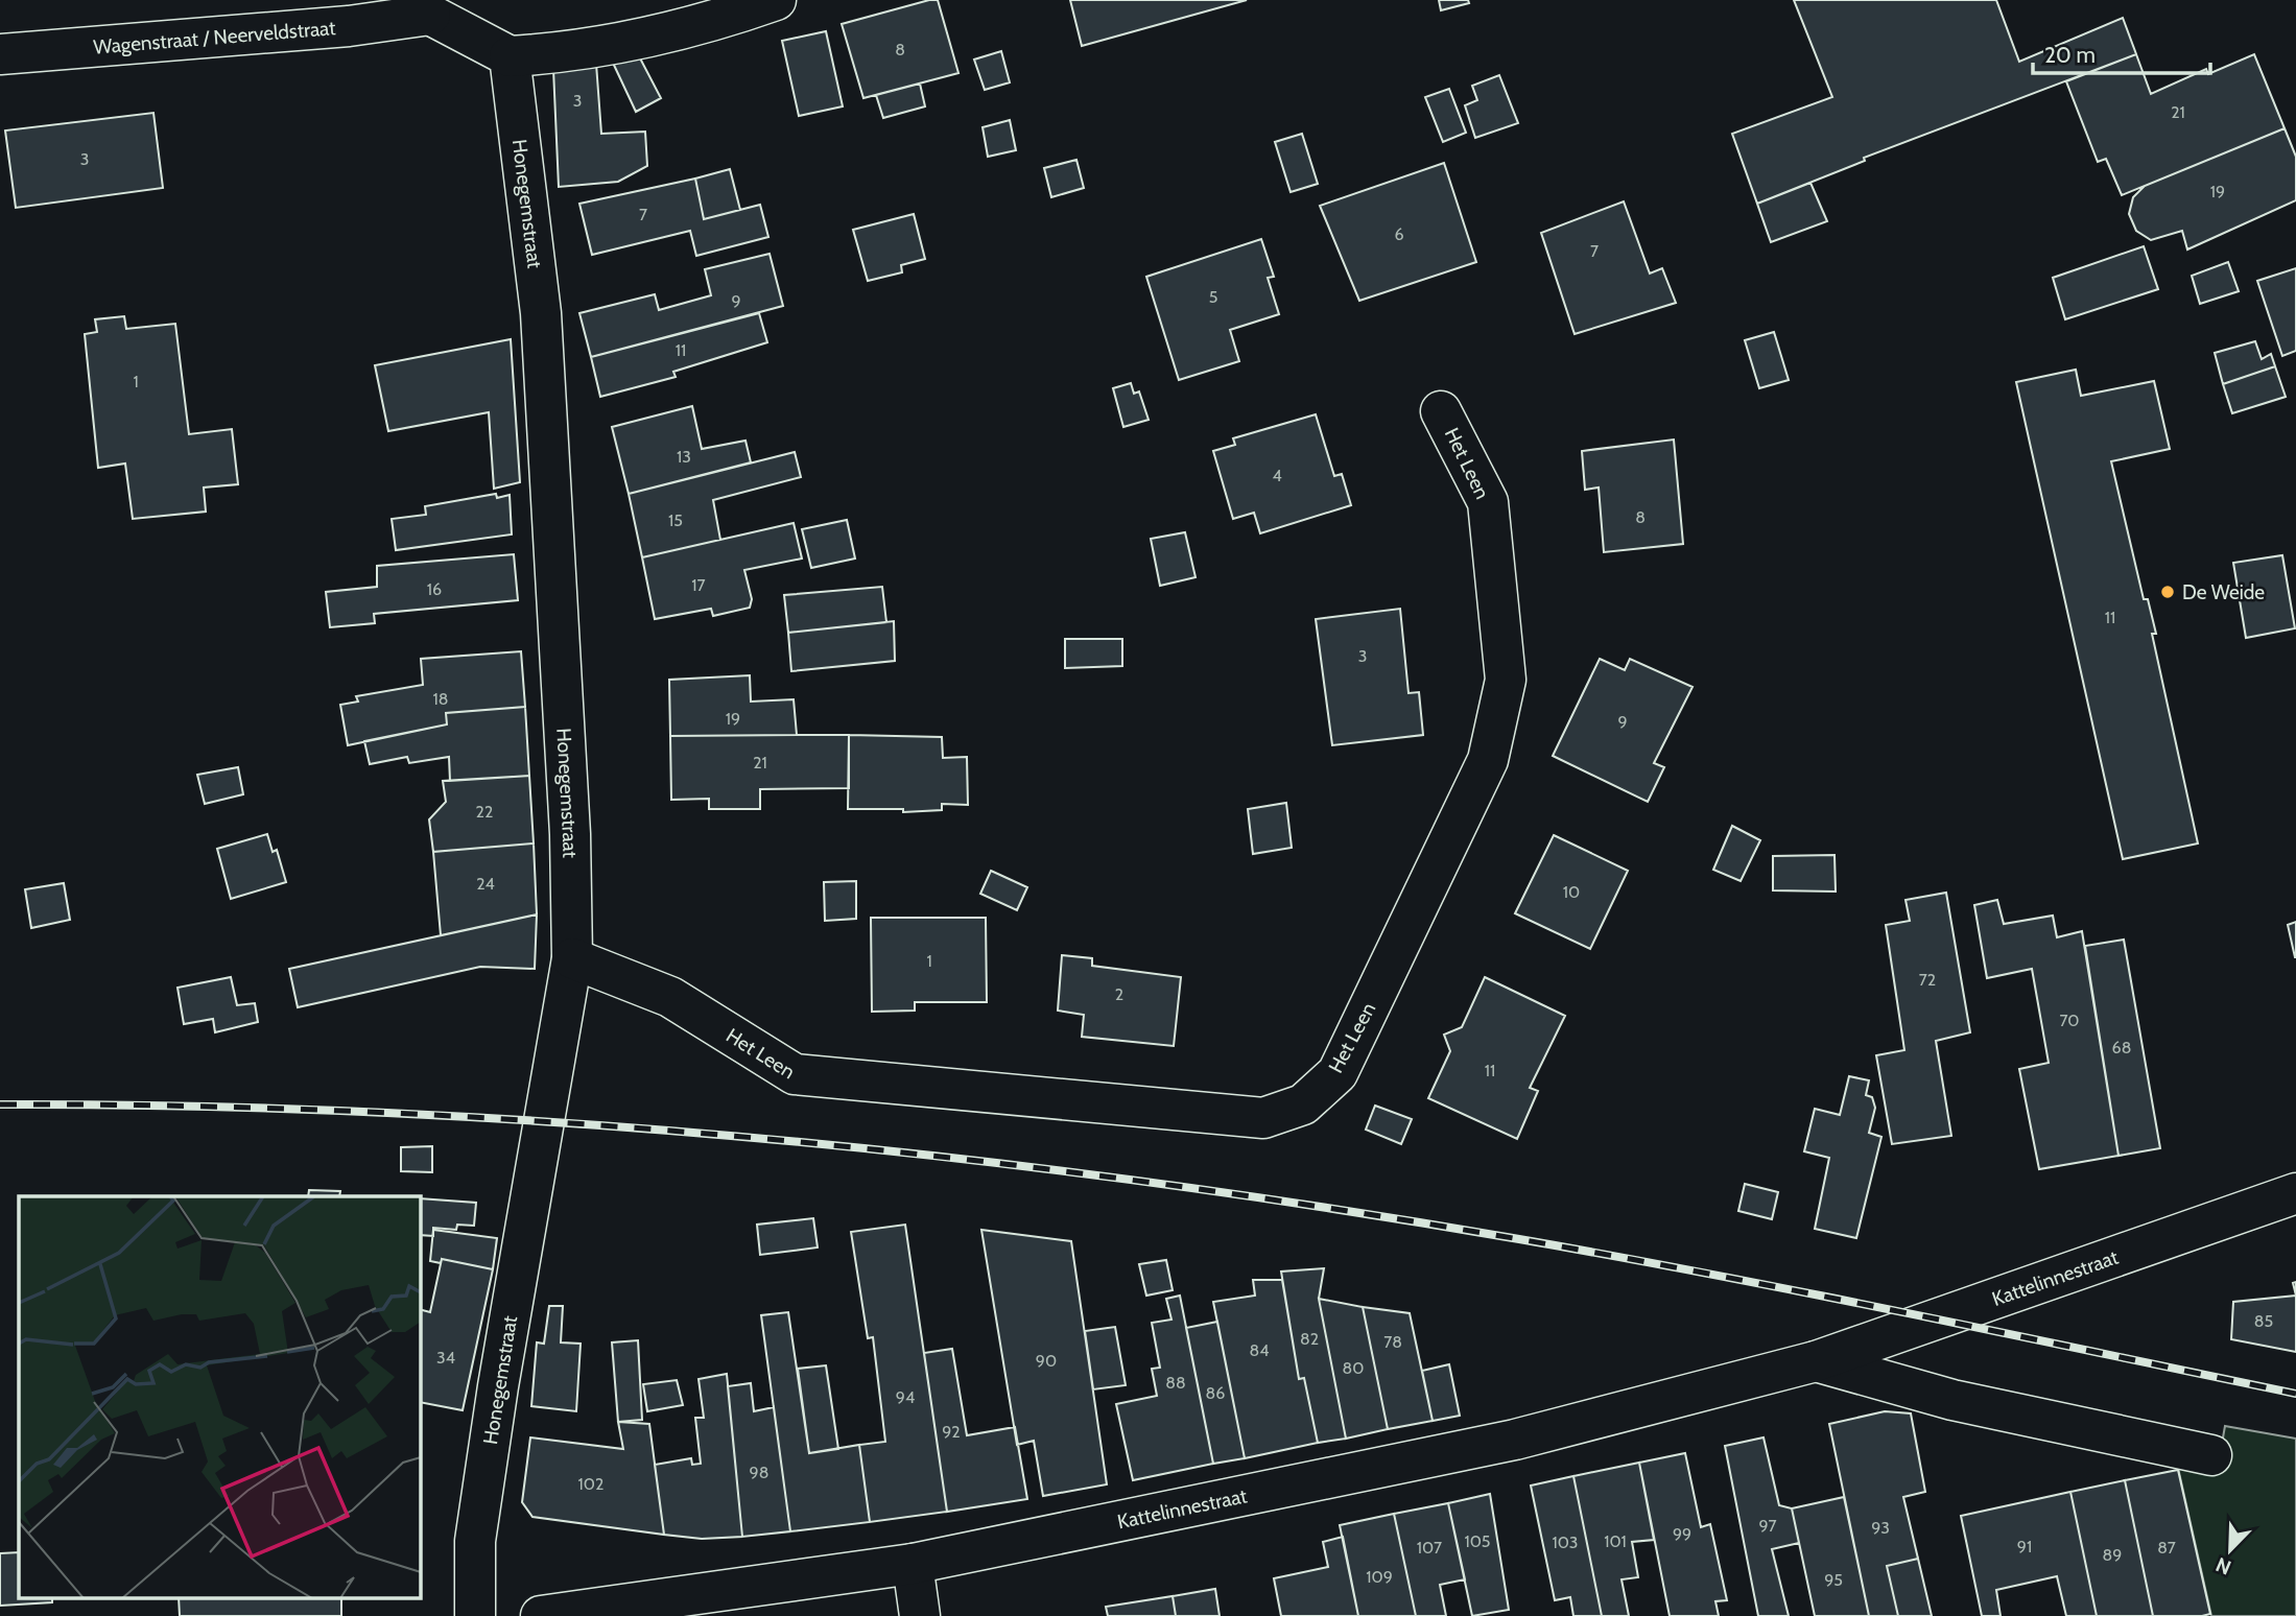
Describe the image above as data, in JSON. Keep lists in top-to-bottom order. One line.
{"streets":{"street":["Wagenstraat / Neerveldstraat","Honegemstraat","Het Leen","Kattelinnestraat"]},"crossings":[["Honegemstraat","Het Leen"]],"places":["De Weide"],"house_numbers":["8","3","21","3","19","7","6","7","5","9","11","1","13","4","8","15","17","16","11","3","18","19","9","21","22","24","10","1","72","2","70","68","11","85","82","78","84","34","90","80","88","86","94","92","98","102","97","93","99","105","101","103","91","107","87","89","109","95"],"scale_bar":"20 m","north":"bottom left"}
